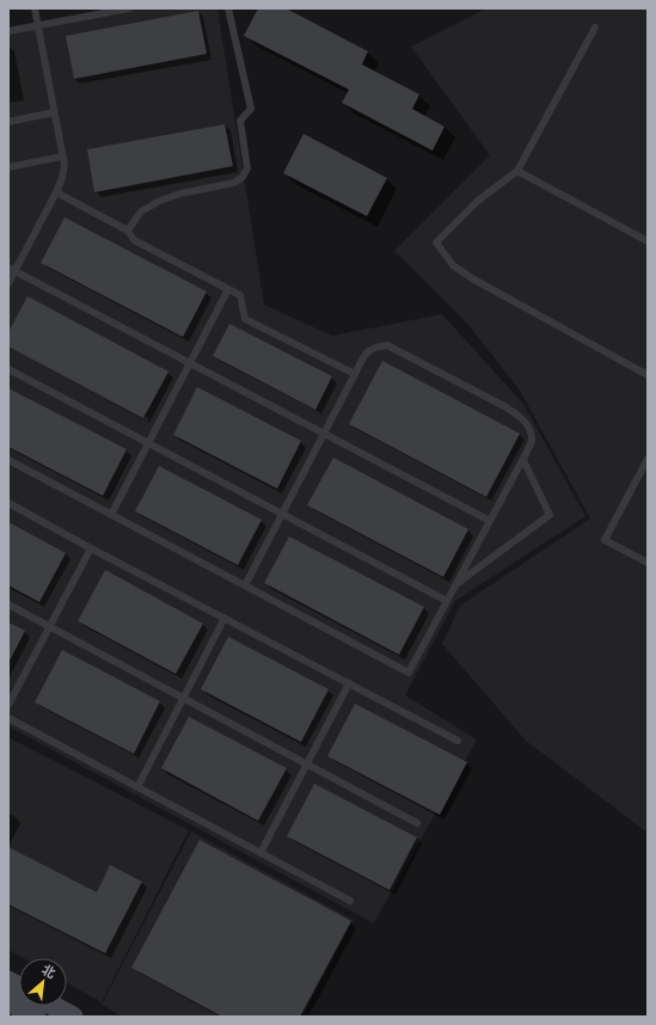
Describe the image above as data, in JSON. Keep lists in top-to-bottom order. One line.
{"north":"top right"}
